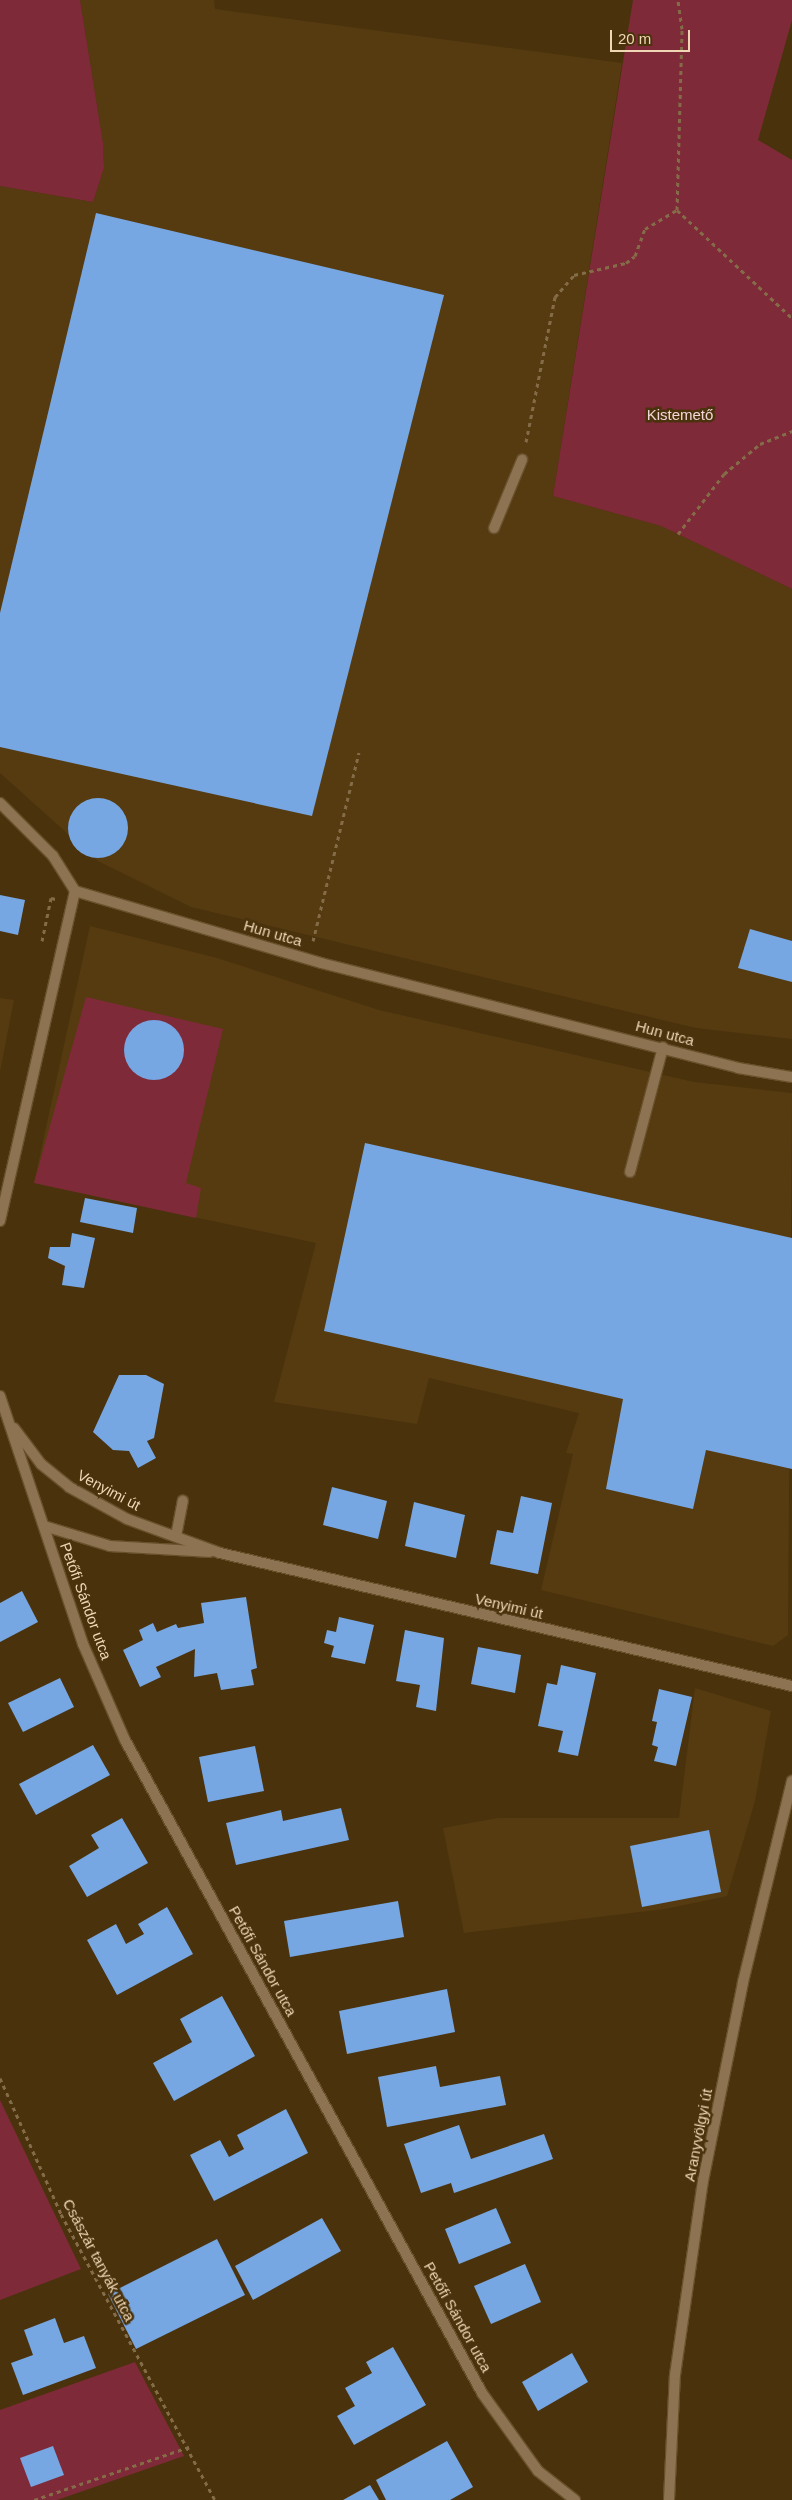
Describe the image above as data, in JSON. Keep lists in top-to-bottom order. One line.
{"streets":{"street":["Hun utca","Venyimi út","Petőfi Sándor utca","Aranyvölgyi út"],"path":["Császár tanyák utca"]},"crossings":[["Venyimi út","Petőfi Sándor utca"]],"parks":["Kistemető"],"scale_bar":"20 m"}
